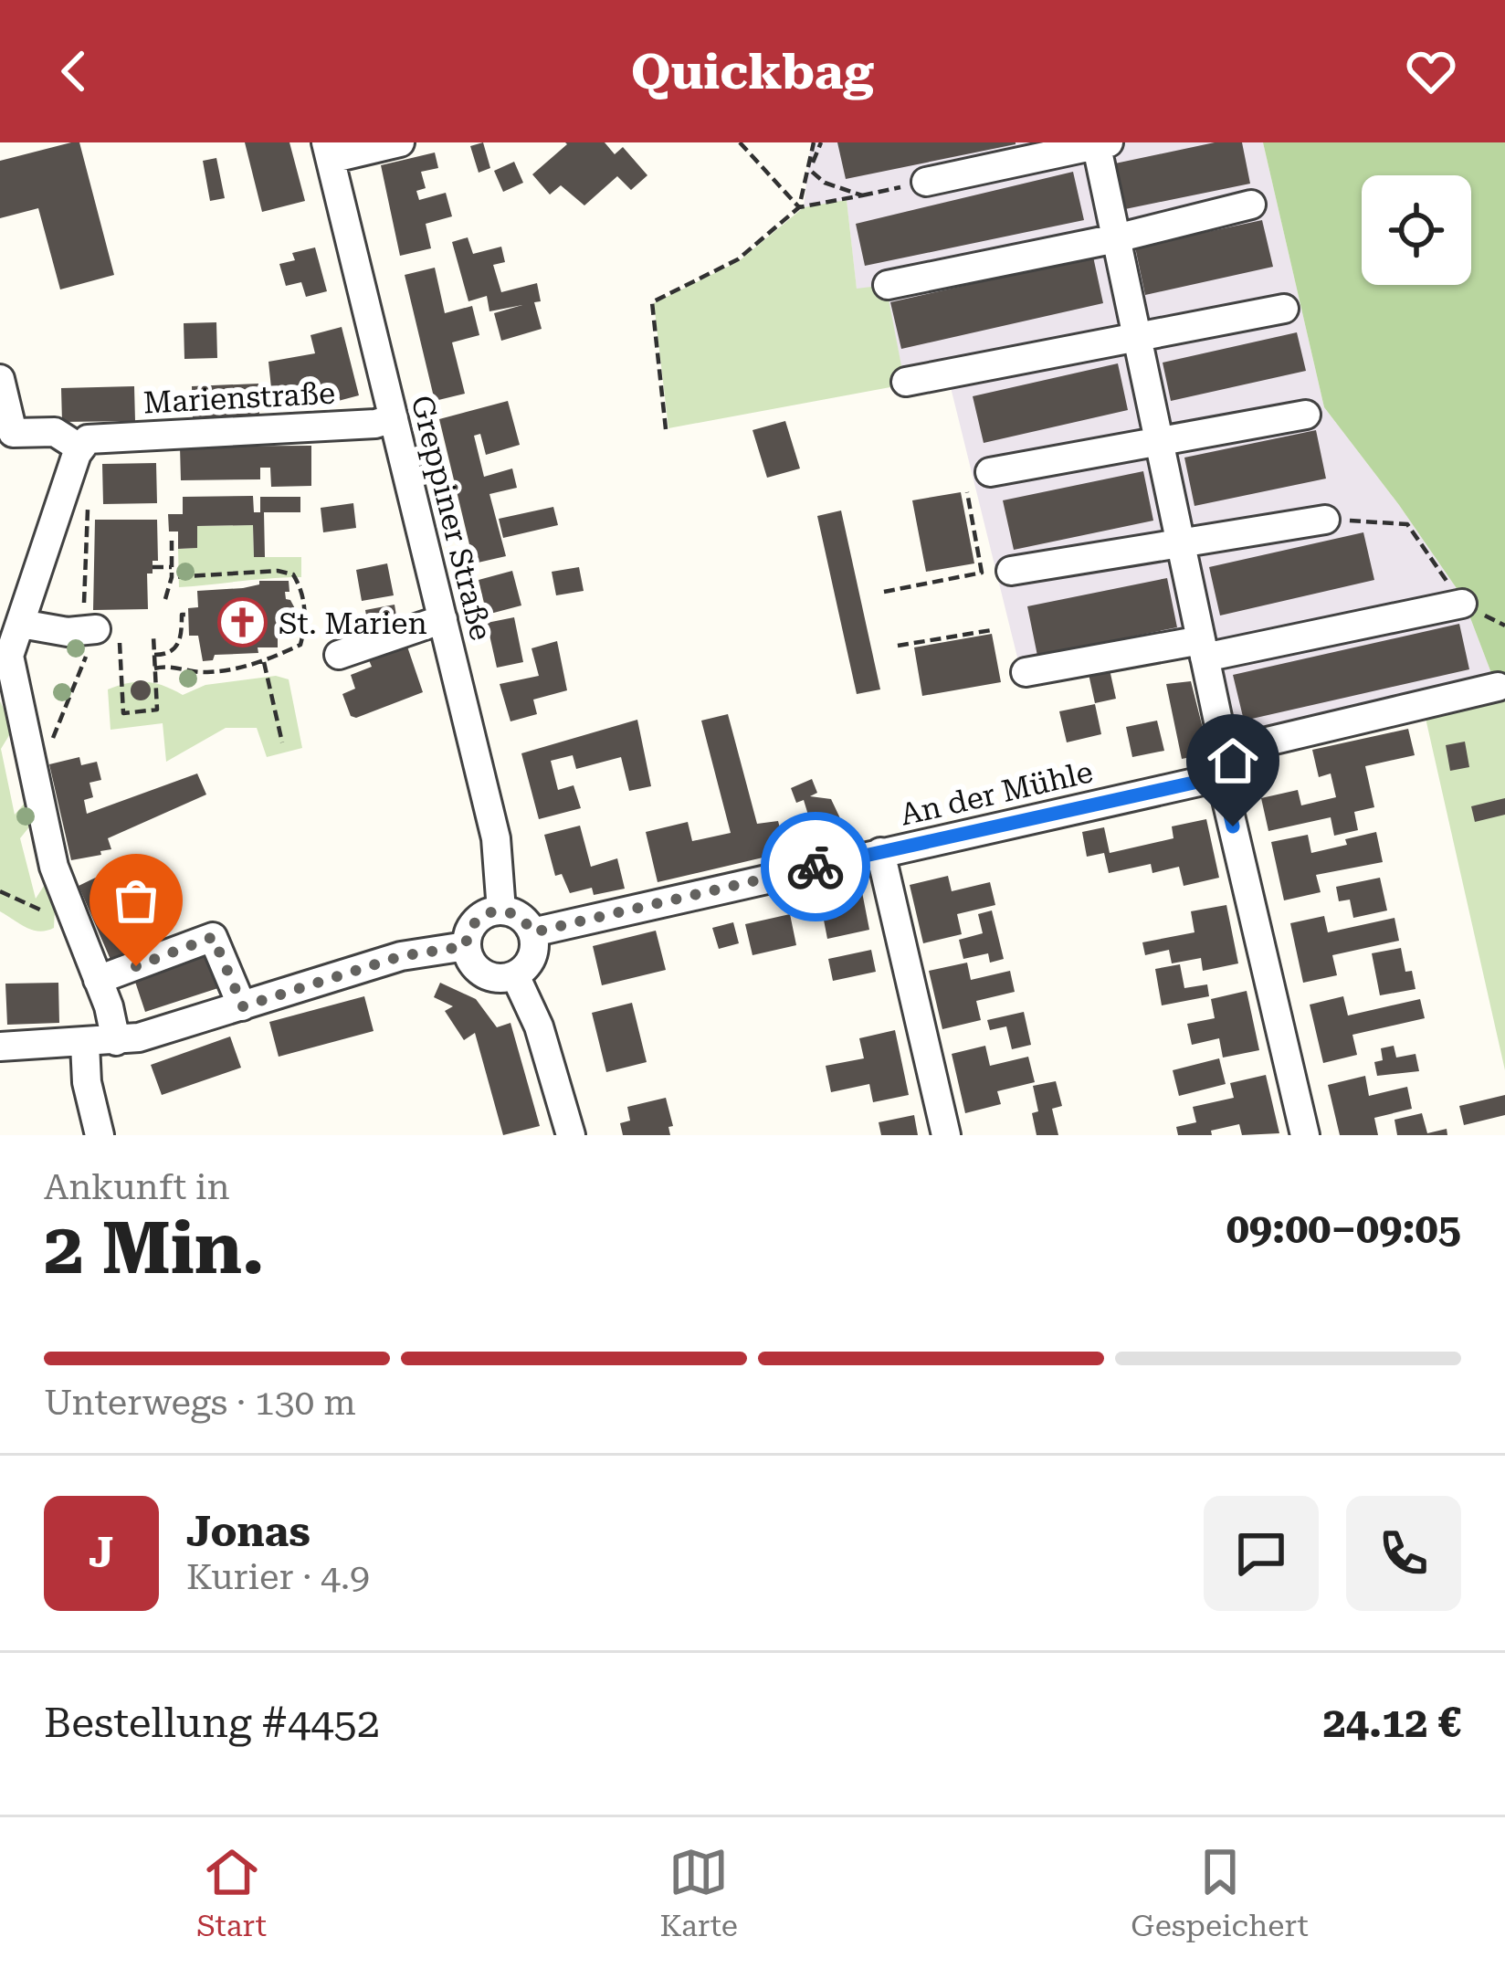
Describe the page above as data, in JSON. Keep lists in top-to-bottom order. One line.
{"streets":{"street":["Marienstraße","Greppiner Straße","An der Mühle"]},"crossings":[["Marienstraße","Greppiner Straße"],["Greppiner Straße","An der Mühle"]],"places":{"church":["St. Marien"]},"page":{"header":"Quickbag","heading":["2 Min.","Ankunft in","09:00–09:05"],"panel":["Jonas","Kurier · 4.9","Bestellung #4452","24.12 €"],"bar":"Unterwegs · 130 m","round":"J","tabs":["Start","Karte","Gespeichert"]}}
